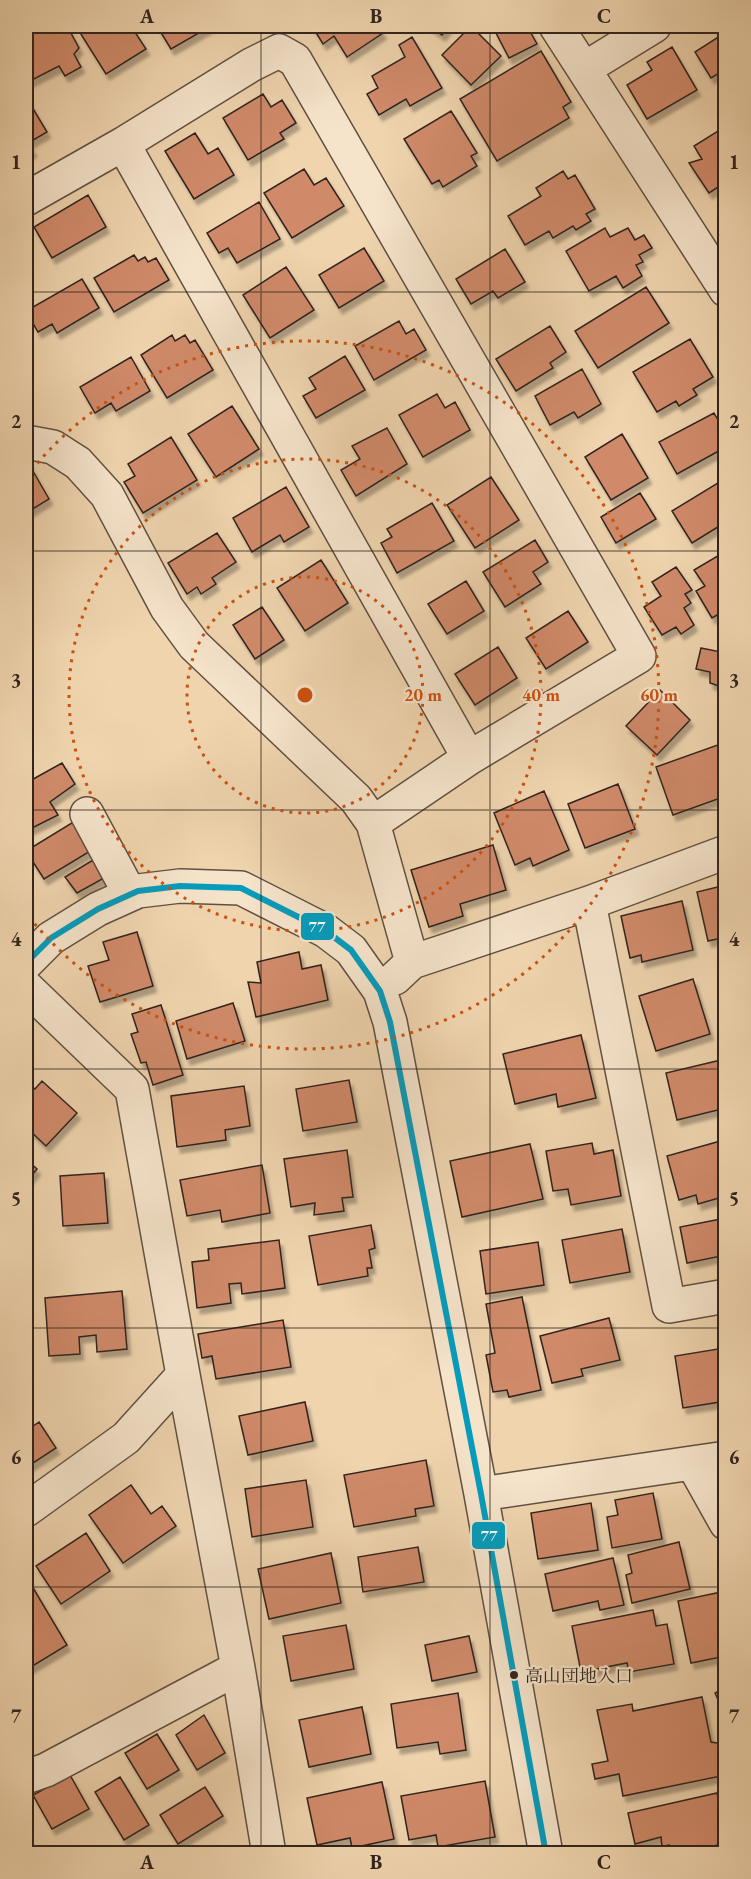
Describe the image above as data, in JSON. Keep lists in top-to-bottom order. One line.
{"places":["高山団地入口"],"lines":["transit line 77"],"grid":{"columns":["A","B","C"],"rows":["1","2","3","4","5","6","7"]},"rings":["20 m","40 m","60 m"]}
